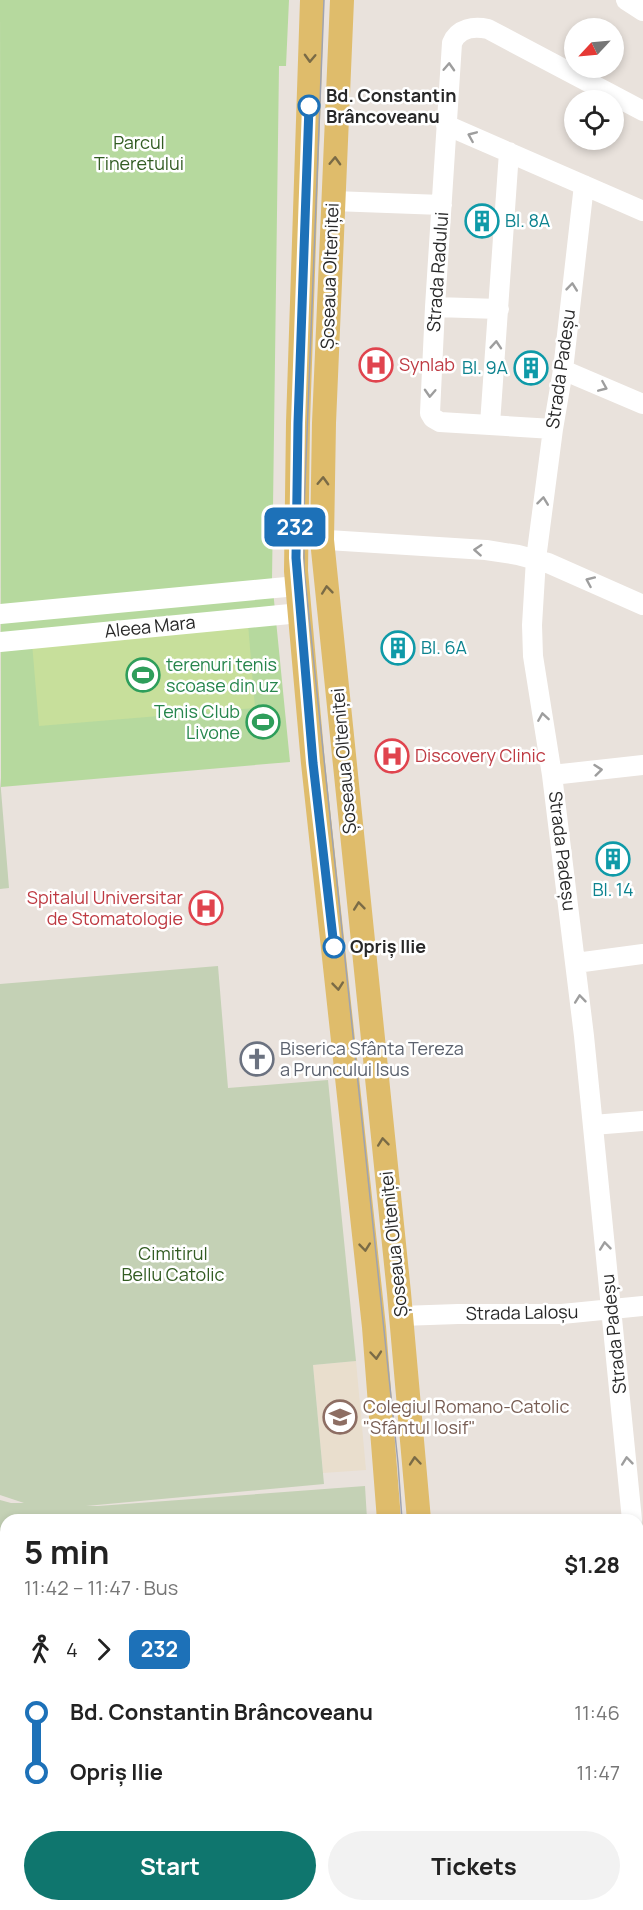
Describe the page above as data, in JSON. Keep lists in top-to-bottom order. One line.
{"streets":{"main road":["Șoseaua Olteniței"],"street":["Strada Radului","Strada Padeșu","Aleea Mara","Strada Laloșu"]},"crossings":[["Șoseaua Olteniței","Aleea Mara"],["Șoseaua Olteniței","Strada Laloșu"],["Strada Padeșu","Strada Laloșu"]],"one_way":["Strada Padeșu"],"parks":["Parcul Tineretului","Cimitirul Bellu Catolic"],"places":{"other":["Bd. Constantin Brâncoveanu","Opriș Ilie"],"building":["Bl. 8A","Bl. 9A","Bl. 6A","Bl. 14"],"hospital":["Synlab","Discovery Clinic","Spitalul Universitar de Stomatologie"],"sports":["terenuri tenis scoase din uz","Tenis Club Livone"],"church":["Biserica Sfânta Tereza a Pruncului Isus"],"school or university":["Colegiul Romano-Catolic \"Sfântul Iosif\""]},"lines":["bus line 232"],"north":"bottom left","page":{"on_map":"232","heading":["5 min","11:42 – 11:47 · Bus","$1.28"],"legs":["4","232"],"list":[{"name":"Bd. Constantin Brâncoveanu","value":"11:46"},{"name":"Opriș Ilie","value":"11:47"}],"buttons":["Start","Tickets"]}}
